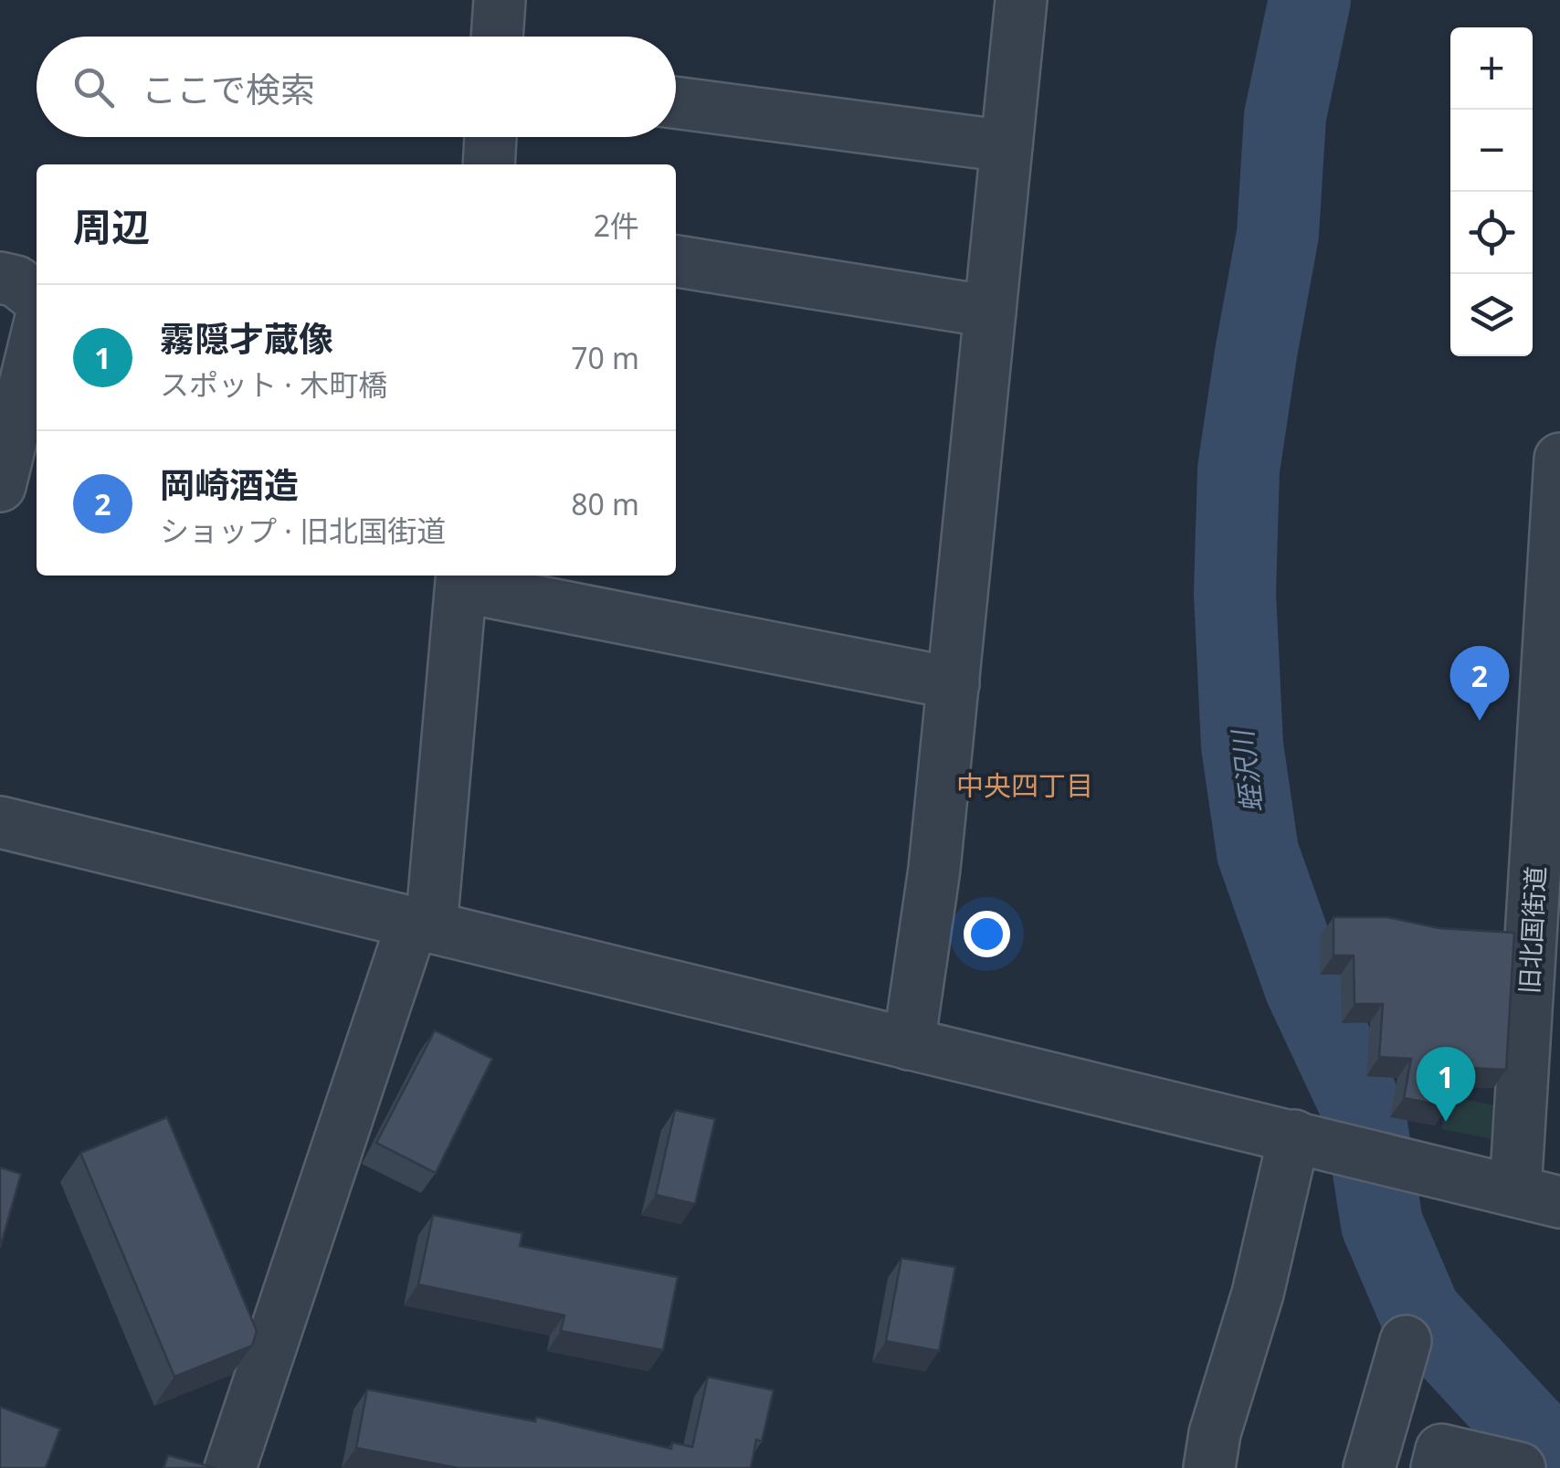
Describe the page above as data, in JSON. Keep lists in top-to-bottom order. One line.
{"streets":{"street":["旧北国街道"]},"districts":["中央四丁目"],"water":["蛭沢川"],"page":{"map_buttons":["+","−"],"search":"ここで検索","heading":["周辺","2件"],"list":[{"mark":"1","name":"霧隠才蔵像","note":"スポット · 木町橋","value":"70 m"},{"mark":"2","name":"岡崎酒造","note":"ショップ · 旧北国街道","value":"80 m"}],"pins":["2","1"]}}
